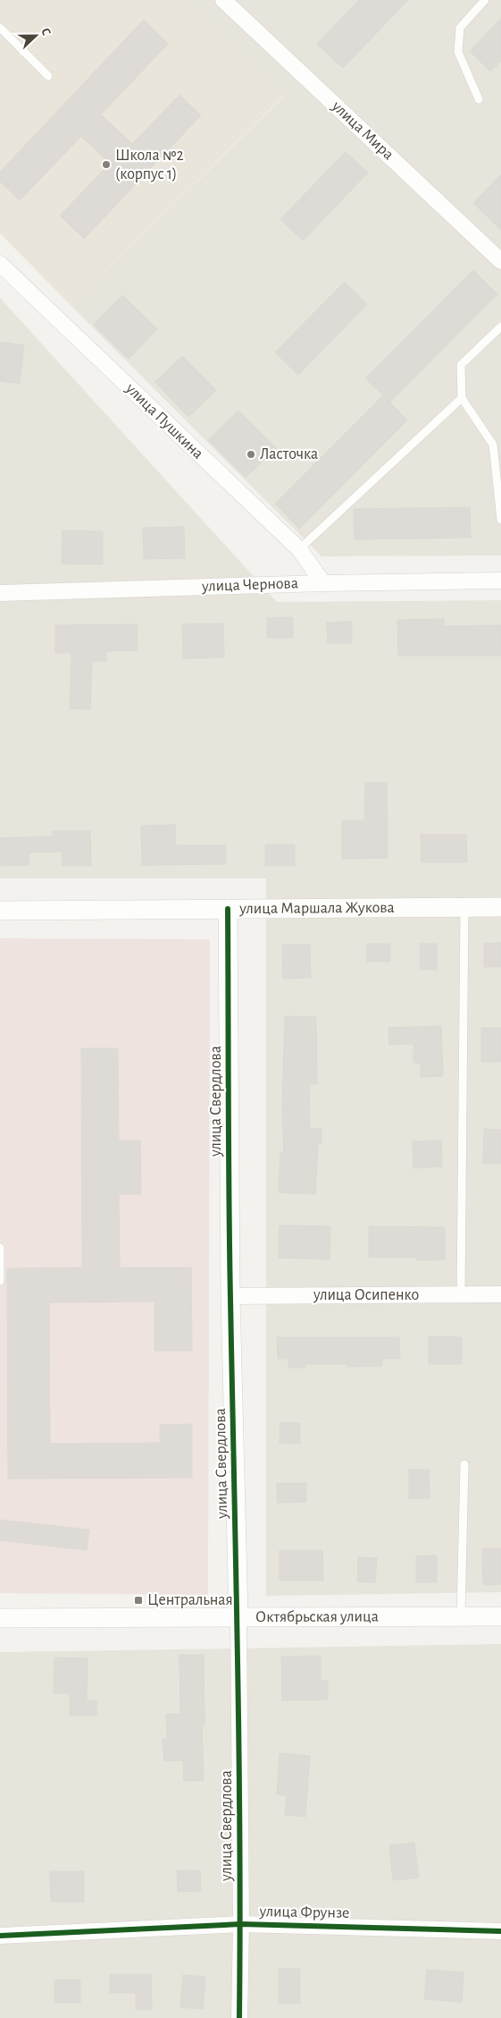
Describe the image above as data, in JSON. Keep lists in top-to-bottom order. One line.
{"streets":{"street":["улица Мира","улица Пушкина","улица Чернова","улица Маршала Жукова","улица Свердлова","улица Осипенко","Октябрьская улица","улица Фрунзе"]},"crossings":[["улица Пушкина","улица Чернова"],["улица Маршала Жукова","улица Свердлова"],["улица Свердлова","улица Осипенко"],["улица Свердлова","Октябрьская улица"],["улица Свердлова","улица Фрунзе"]],"places":{"other":["Школа №2 (корпус 1)","Ласточка"],"transit":["Центральная"]},"north":"right"}
